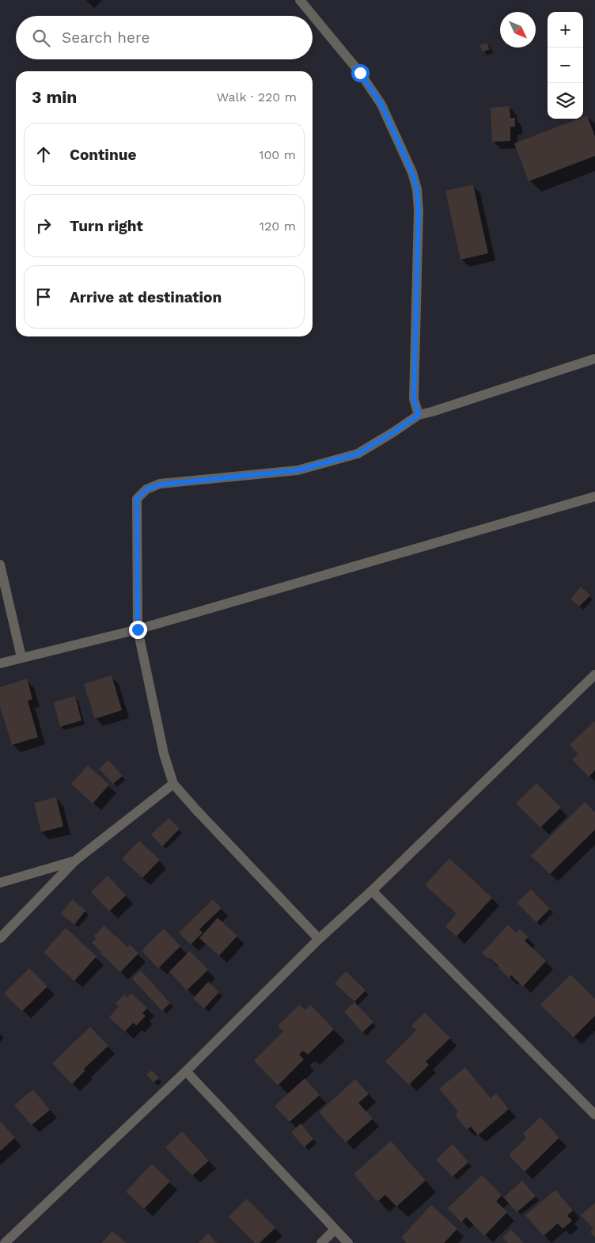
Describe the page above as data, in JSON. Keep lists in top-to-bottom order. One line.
{"north":"bottom right","page":{"map_buttons":["+","−"],"search":"Search here","heading":["3 min","Walk · 220 m"],"list":[["Continue","100 m"],["Turn right","120 m"],"Arrive at destination"]}}
